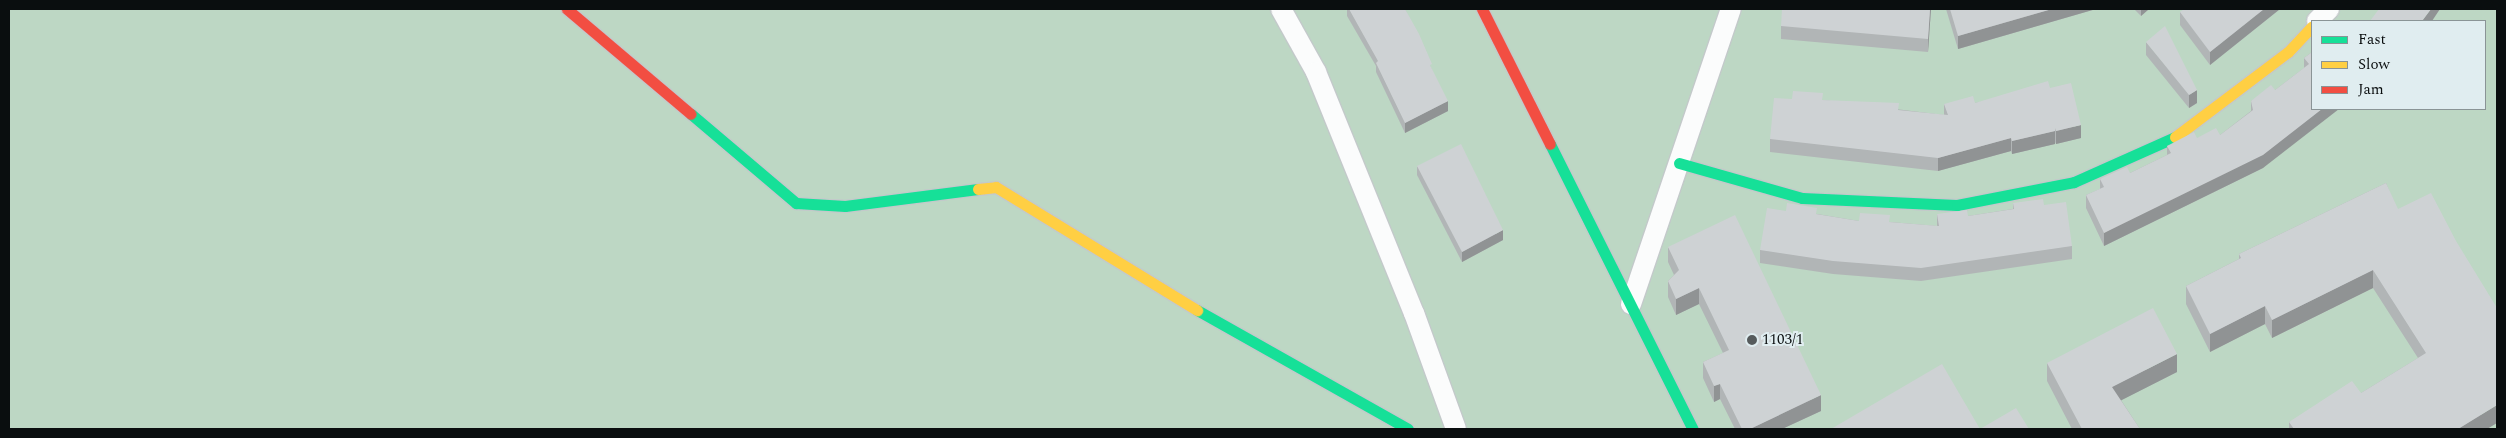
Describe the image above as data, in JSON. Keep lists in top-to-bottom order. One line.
{"places":["1103/1"],"legend":["Fast","Slow","Jam"]}
